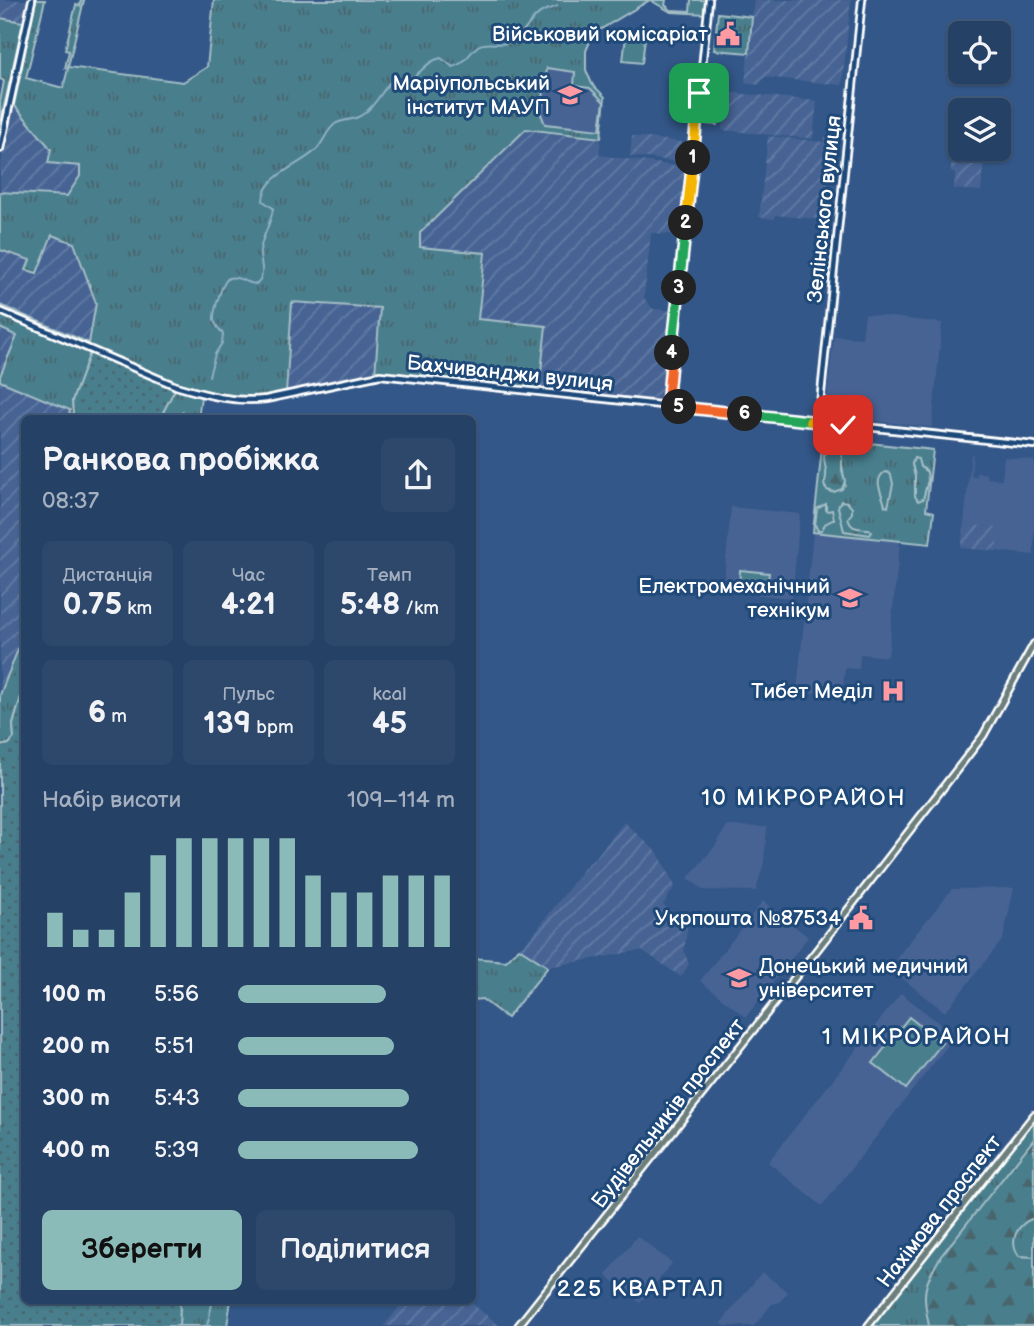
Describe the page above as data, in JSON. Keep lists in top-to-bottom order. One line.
{"streets":{"main road":["Будівельників проспект","Нахімова проспект"],"street":["Зелінського вулиця","Бахчиванджи вулиця"]},"crossings":[["Зелінського вулиця","Бахчиванджи вулиця"]],"districts":["10 МІКРОРАЙОН","1 МІКРОРАЙОН","225 КВАРТАЛ"],"places":{"public building":["Військовий комісаріат","Укрпошта №87534"],"school or university":["Маріупольський інститут МАУП","Електромеханічний технікум","Донецький медичний університет"],"hospital":["Тибет Меділ"]},"page":{"pins":["1","2","3","4","5","6"],"heading":["Ранкова пробіжка","08:37"],"stats":[["Дистанція","0.75 km"],["Час","4:21"],["Темп","5:48 /km"],["6 m"],["Пульс","139 bpm"],["kcal","45"]],"chart":["Набір висоти","109–114 m"],"list":[{"name":"100 m","note":"5:56"},{"name":"200 m","note":"5:51"},{"name":"300 m","note":"5:43"},{"name":"400 m","note":"5:39"}],"buttons":["Зберегти","Поділитися"]}}
